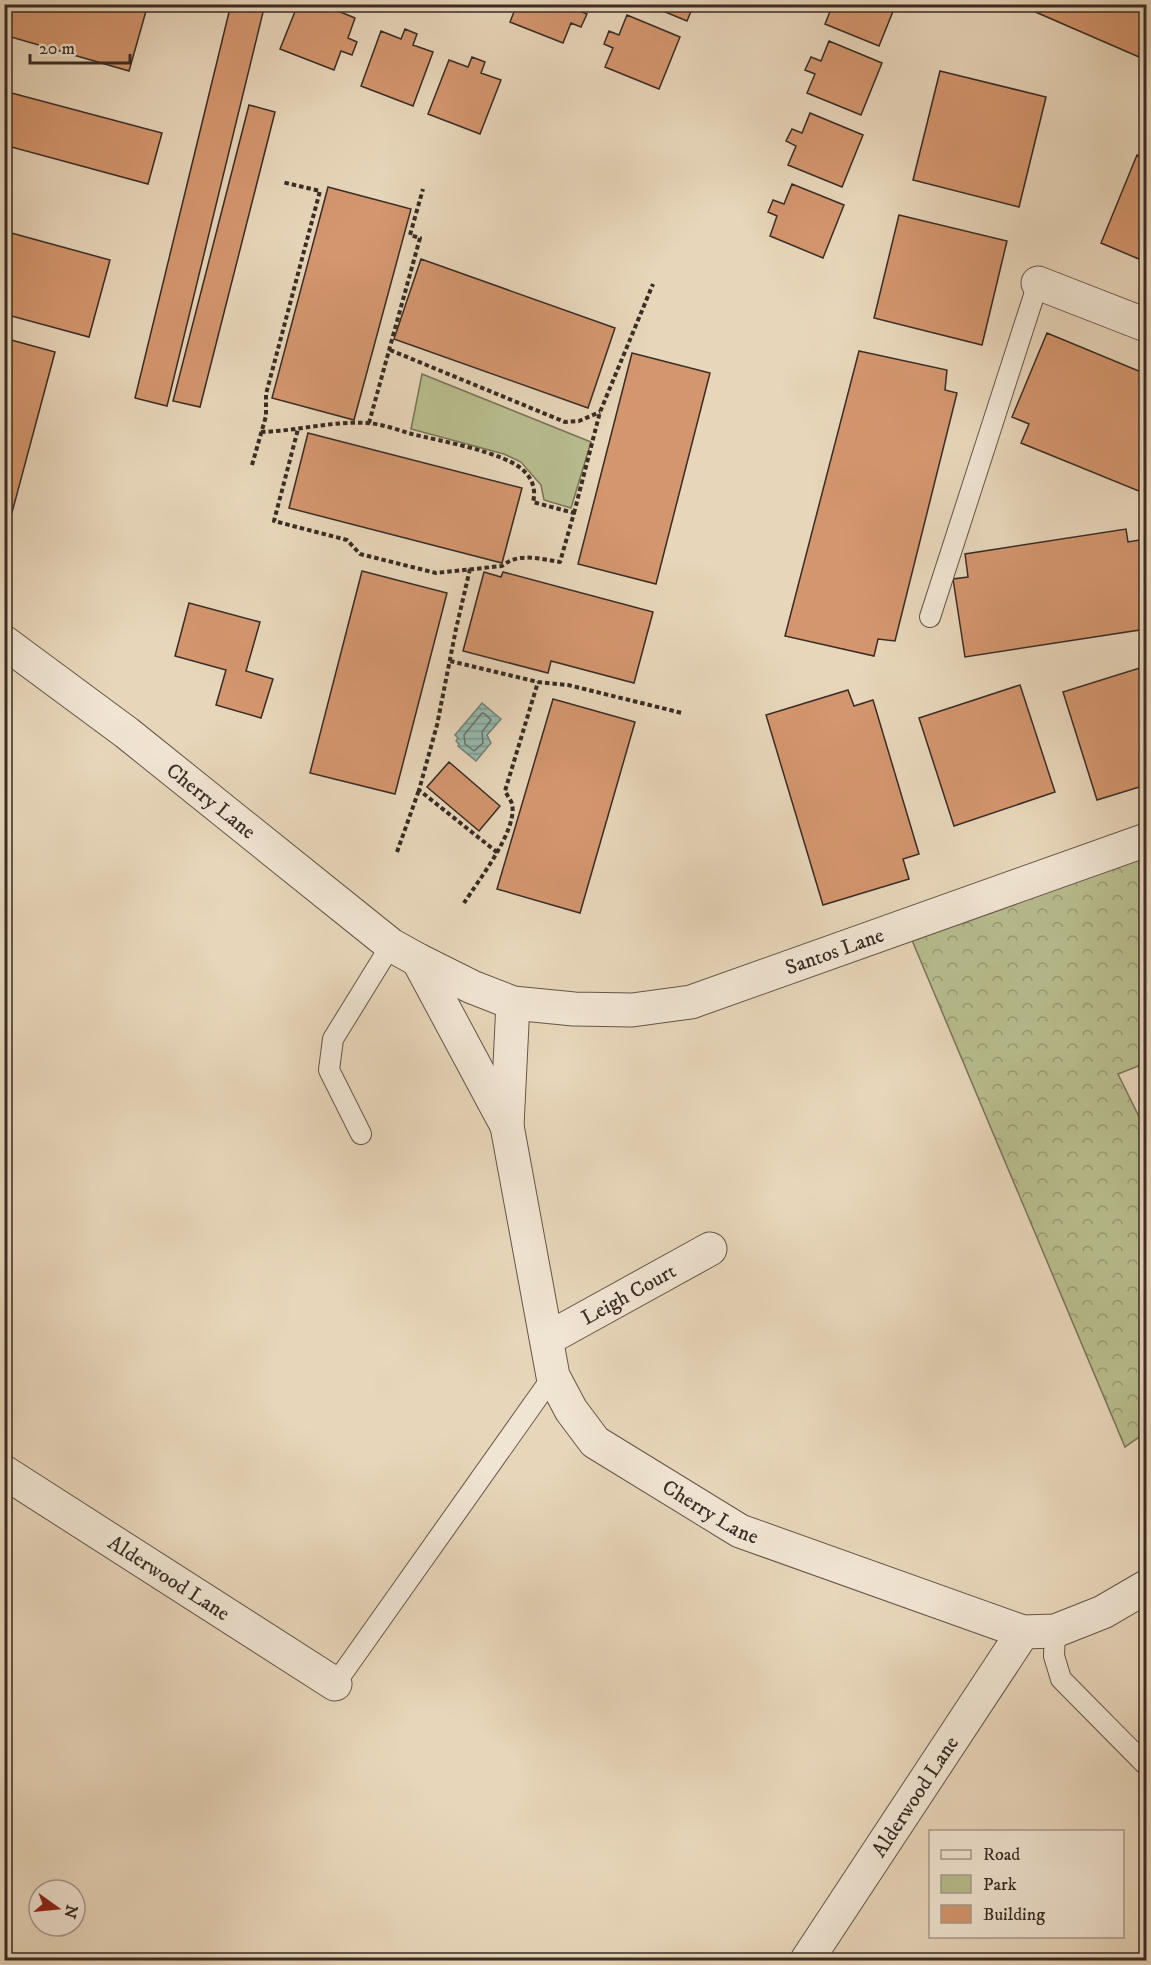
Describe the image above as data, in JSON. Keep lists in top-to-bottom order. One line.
{"streets":{"street":["Cherry Lane","Santos Lane","Leigh Court","Alderwood Lane"]},"crossings":[["Cherry Lane","Santos Lane"],["Cherry Lane","Leigh Court"],["Cherry Lane","Alderwood Lane"]],"legend":["Road","Park","Building"],"scale_bar":"20 m","north":"right"}
